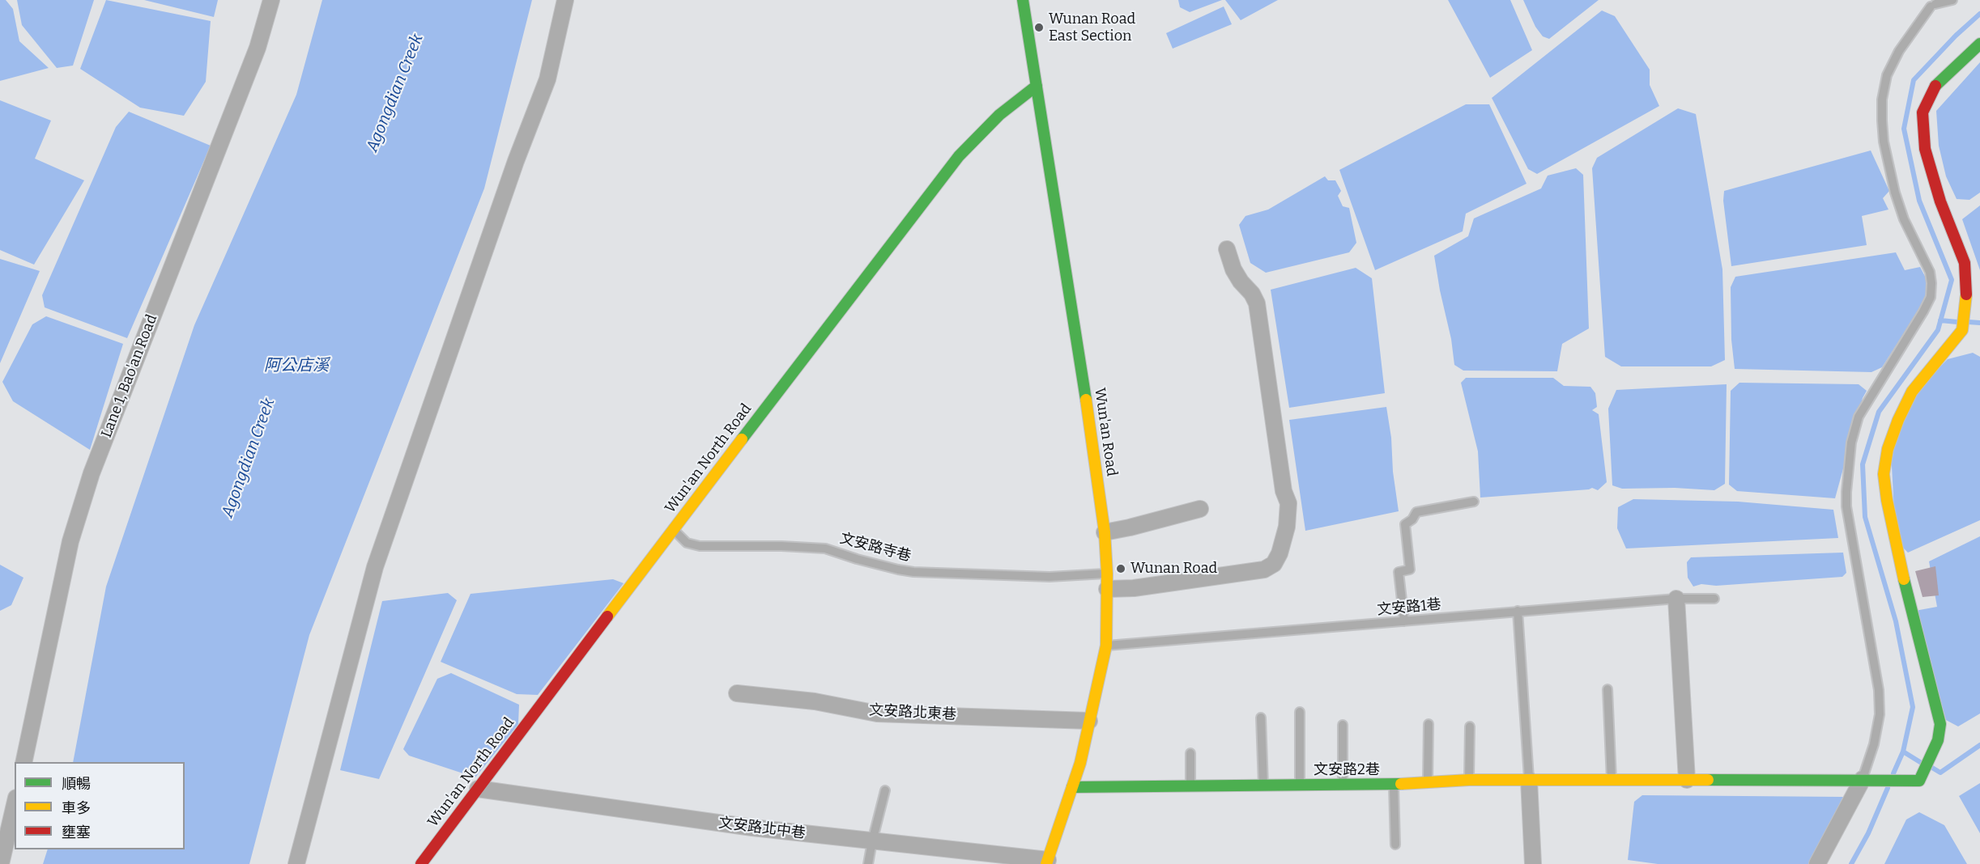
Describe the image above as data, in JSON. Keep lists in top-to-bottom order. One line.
{"streets":{"street":["Lane 1, Bao'an Road","Wun'an Road","Wun'an North Road","文安路北東巷","文安路2巷","文安路北中巷"],"lane":["文安路寺巷","文安路1巷"]},"crossings":[["Wun'an Road","Wun'an North Road"],["Wun'an Road","文安路寺巷"],["Wun'an Road","文安路1巷"],["Wun'an Road","文安路北東巷"],["Wun'an Road","文安路2巷"],["Wun'an Road","文安路北中巷"],["Wun'an North Road","文安路寺巷"],["Wun'an North Road","文安路北中巷"]],"water":["Agongdian Creek","阿公店溪"],"places":["Wunan Road East Section","Wunan Road"],"legend":["順暢","車多","壅塞"]}
